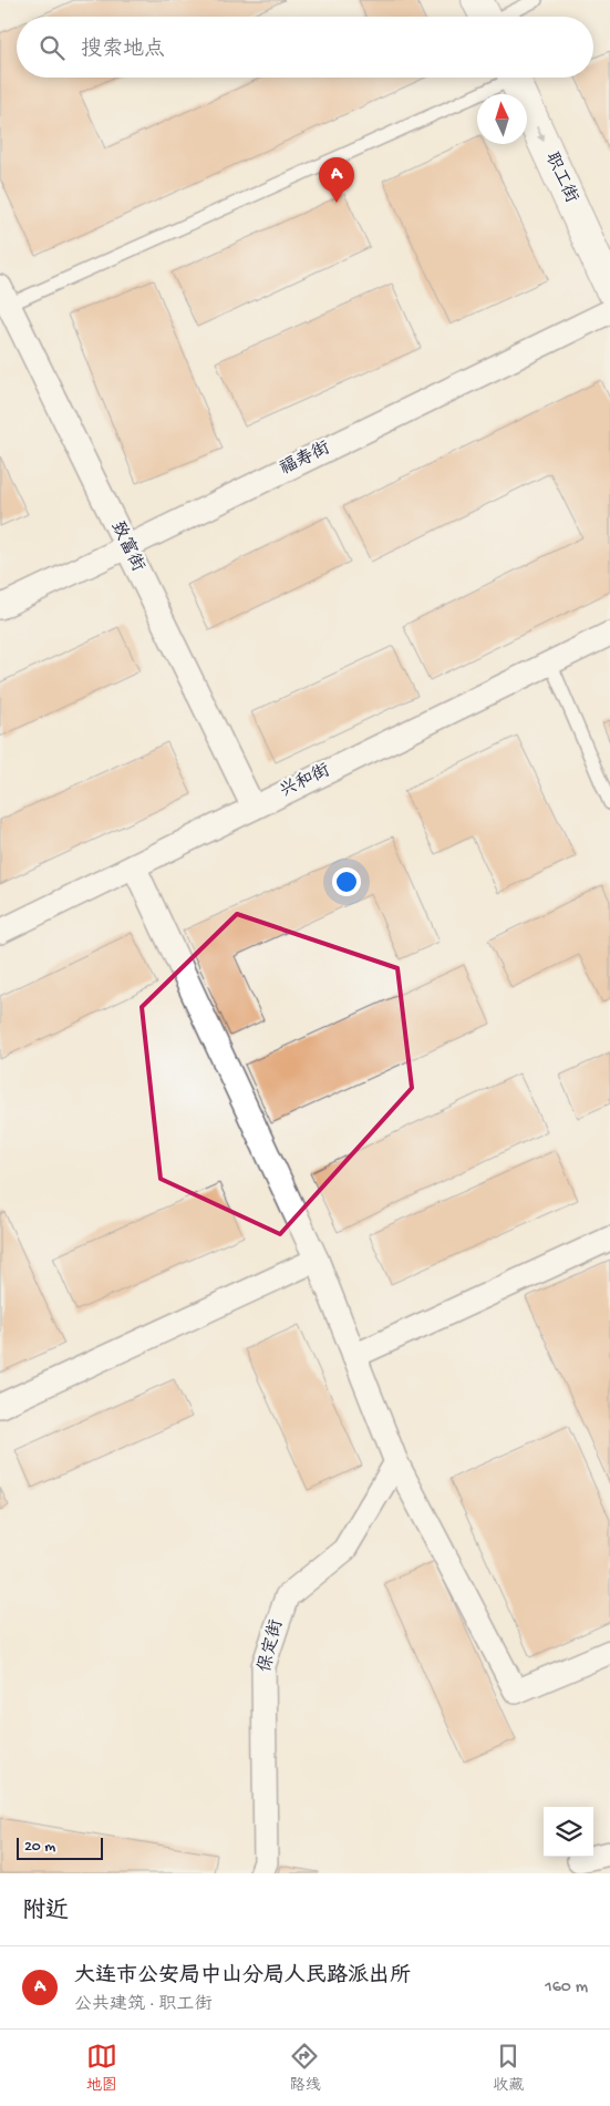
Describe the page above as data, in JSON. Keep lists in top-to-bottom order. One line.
{"streets":{"street":["职工街","福寿街","致富街","兴和街","保定街"]},"crossings":[["福寿街","致富街"],["致富街","兴和街"]],"one_way":["职工街"],"scale_bar":"20 m","north":"top","page":{"search":"搜索地点","pins":"A","scale":"20 m","heading":"附近","list":[{"mark":"A","name":"大连市公安局中山分局人民路派出所","note":"公共建筑 · 职工街","value":"160 m"}],"nav":["地图","路线","收藏"]}}
